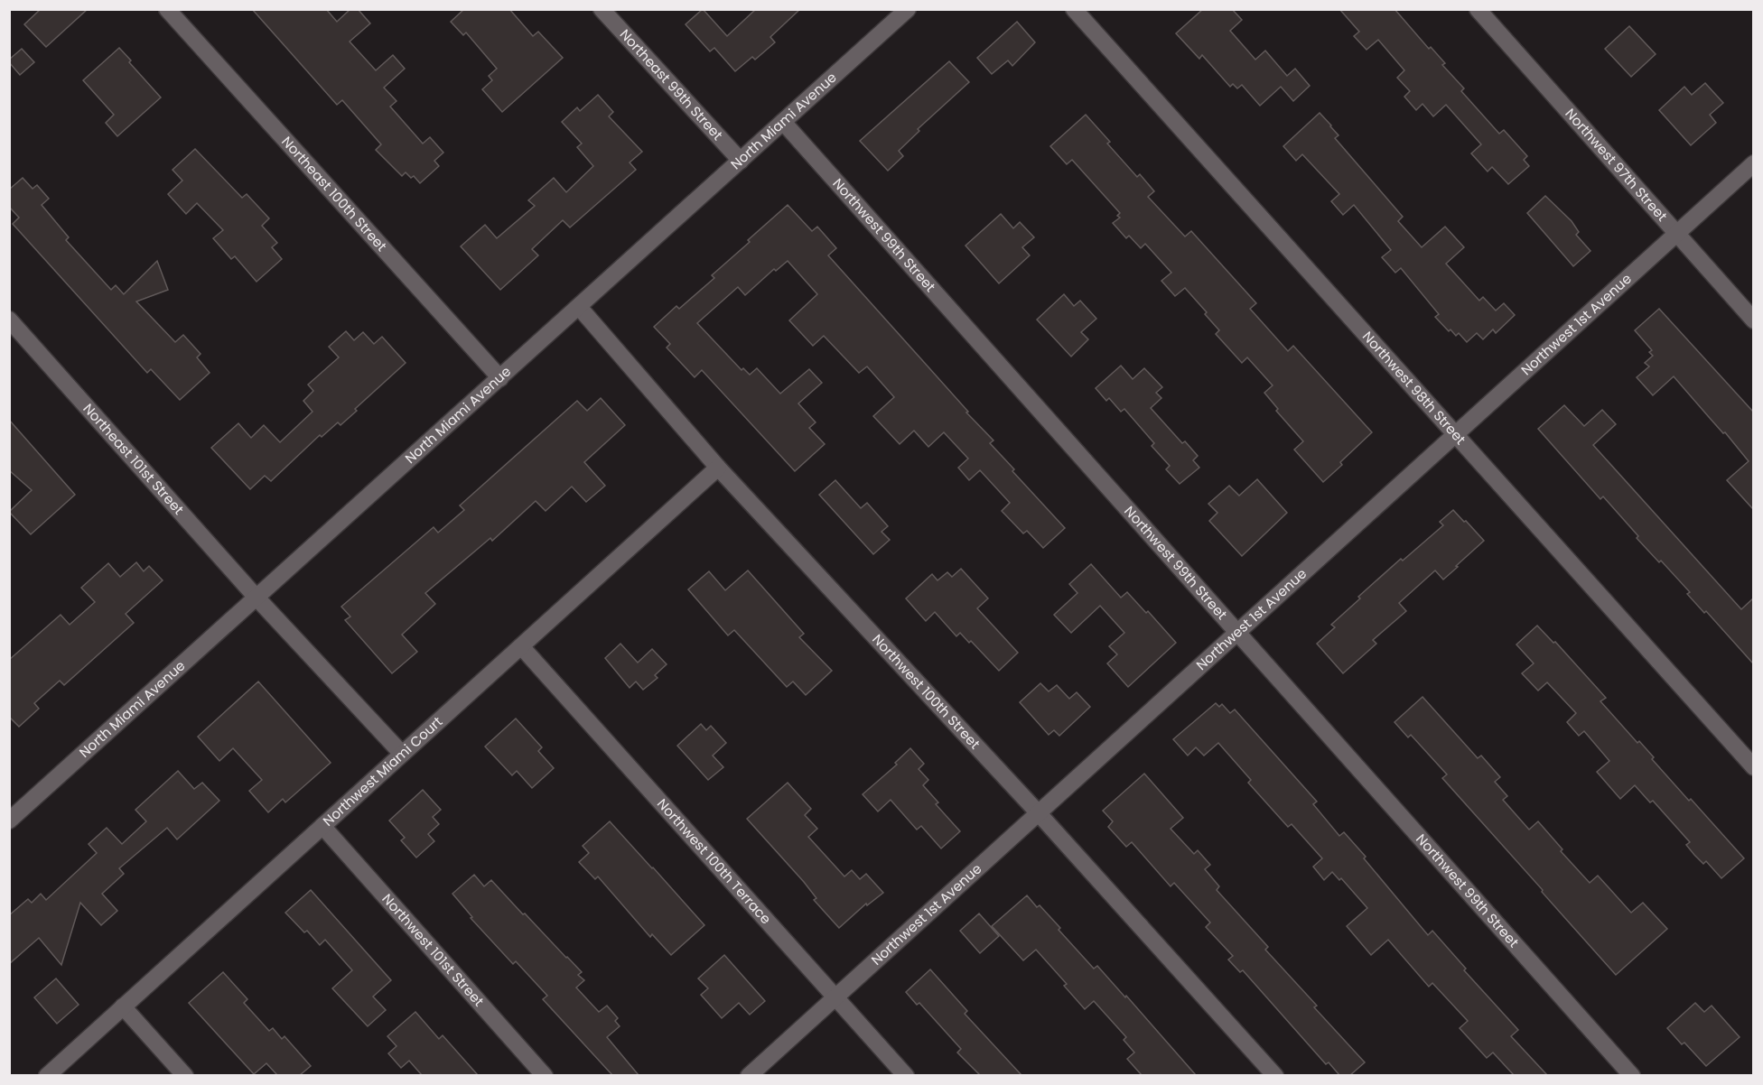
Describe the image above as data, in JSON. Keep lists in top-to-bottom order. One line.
{"streets":{"street":["Northeast 99th Street","North Miami Avenue","Northwest 97th Street","Northeast 100th Street","Northwest 99th Street","Northwest 1st Avenue","Northwest 98th Street","Northeast 101st Street","Northwest 100th Street","Northwest Miami Court","Northwest 100th Terrace","Northwest 101st Street"]},"crossings":[["Northeast 99th Street","North Miami Avenue"],["North Miami Avenue","Northeast 100th Street"],["North Miami Avenue","Northwest 99th Street"],["North Miami Avenue","Northeast 101st Street"],["North Miami Avenue","Northwest 100th Street"],["Northwest 97th Street","Northwest 1st Avenue"],["Northwest 99th Street","Northwest 1st Avenue"],["Northwest 1st Avenue","Northwest 98th Street"],["Northwest 1st Avenue","Northwest 100th Street"],["Northwest 1st Avenue","Northwest 100th Terrace"],["Northwest 100th Street","Northwest Miami Court"],["Northwest Miami Court","Northwest 100th Terrace"],["Northwest Miami Court","Northwest 101st Street"]]}
